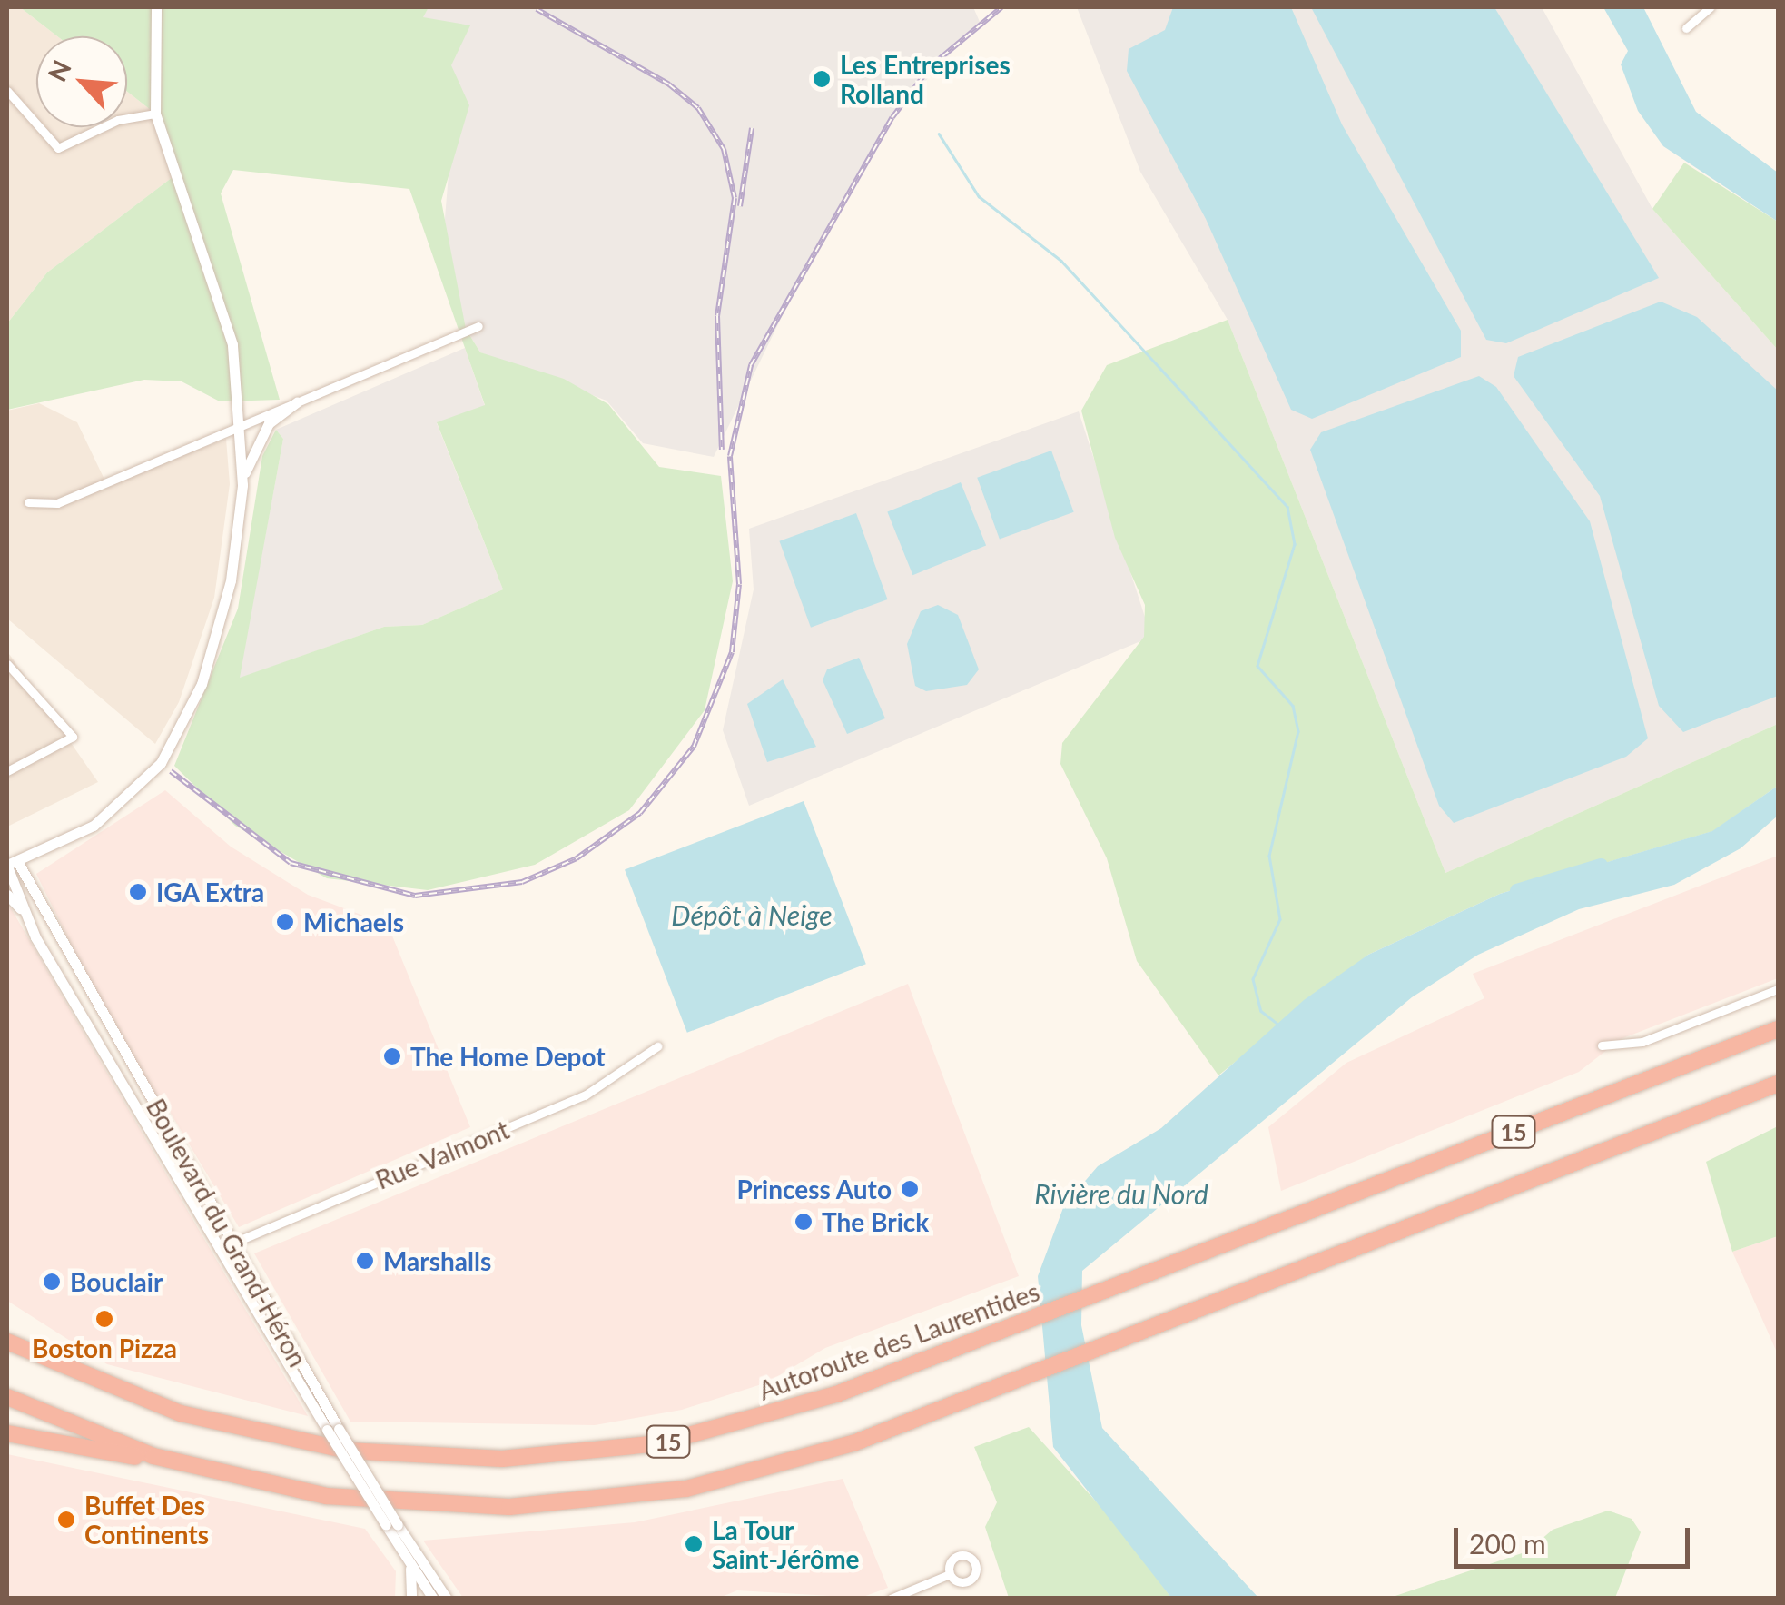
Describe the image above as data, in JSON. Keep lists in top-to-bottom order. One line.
{"streets":{"highway":["15","Autoroute des Laurentides"],"street":["Rue Valmont","Boulevard du Grand-Héron"]},"crossings":[["Rue Valmont","Boulevard du Grand-Héron"]],"water":["Dépôt à Neige","Rivière du Nord"],"places":["Les Entreprises Rolland","IGA Extra","Michaels","The Home Depot","Princess Auto","The Brick","Marshalls","Bouclair","Boston Pizza","Buffet Des Continents","La Tour Saint-Jérôme"],"scale_bar":"200 m","north":"top left"}
